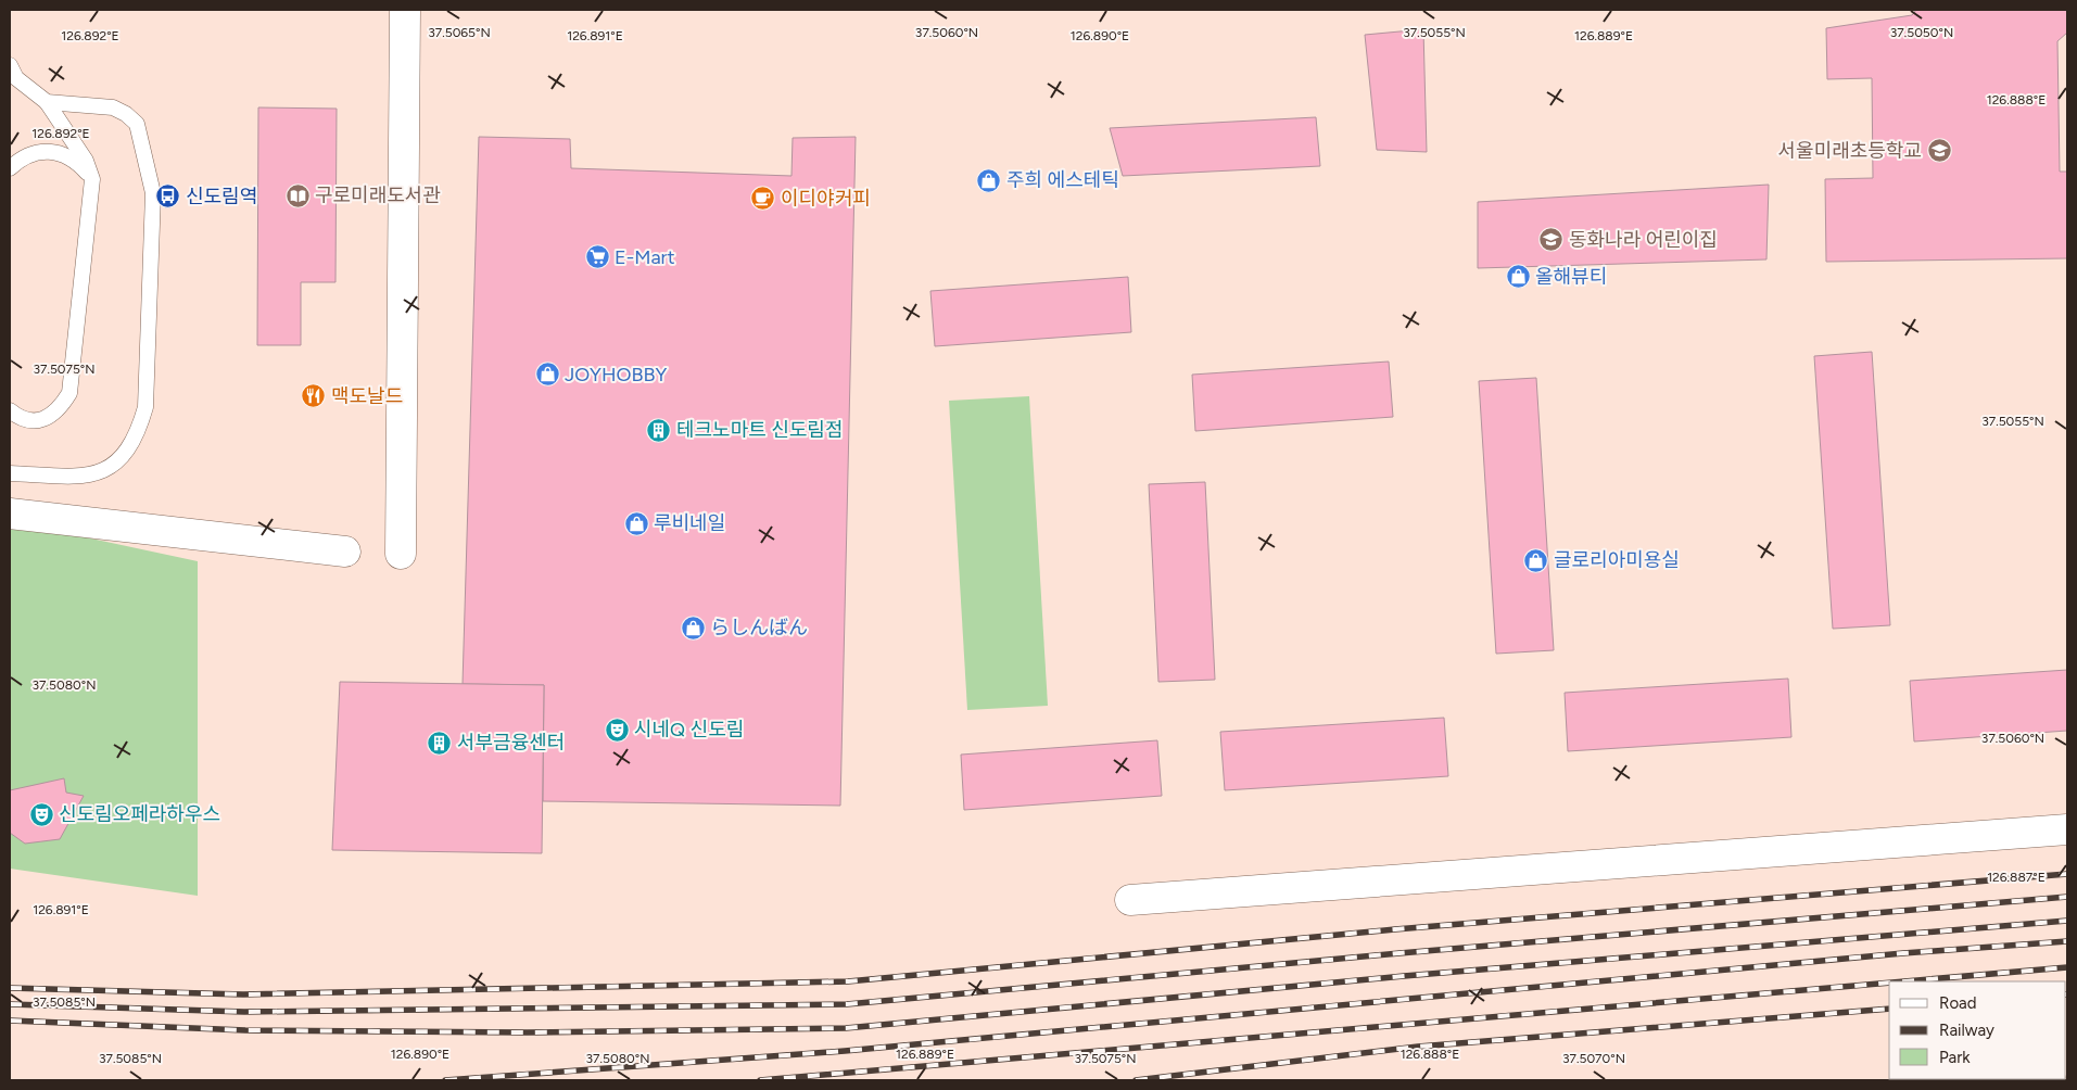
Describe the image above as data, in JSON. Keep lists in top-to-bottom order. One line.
{"places":{"school or university":["서울미래초등학교","동화나라 어린이집"],"shop":["주희 에스테틱","올해뷰티","JOYHOBBY","루비네일","글로리아미용실","らしんばん"],"library":["구로미래도서관"],"bus stop":["신도림역"],"cafe":["이디야커피"],"supermarket":["E-Mart"],"restaurant":["맥도날드"],"building":["테크노마트 신도림점","서부금융센터"],"theatre":["시네Q 신도림","신도림오페라하우스"]},"legend":["Road","Railway","Park"],"coordinates":["37.5050°N","37.5065°N","37.5060°N","37.5055°N","126.892°E","126.891°E","126.890°E","126.889°E","126.888°E","37.5075°N","37.5080°N","126.887°E","37.5085°N","37.5070°N"]}
